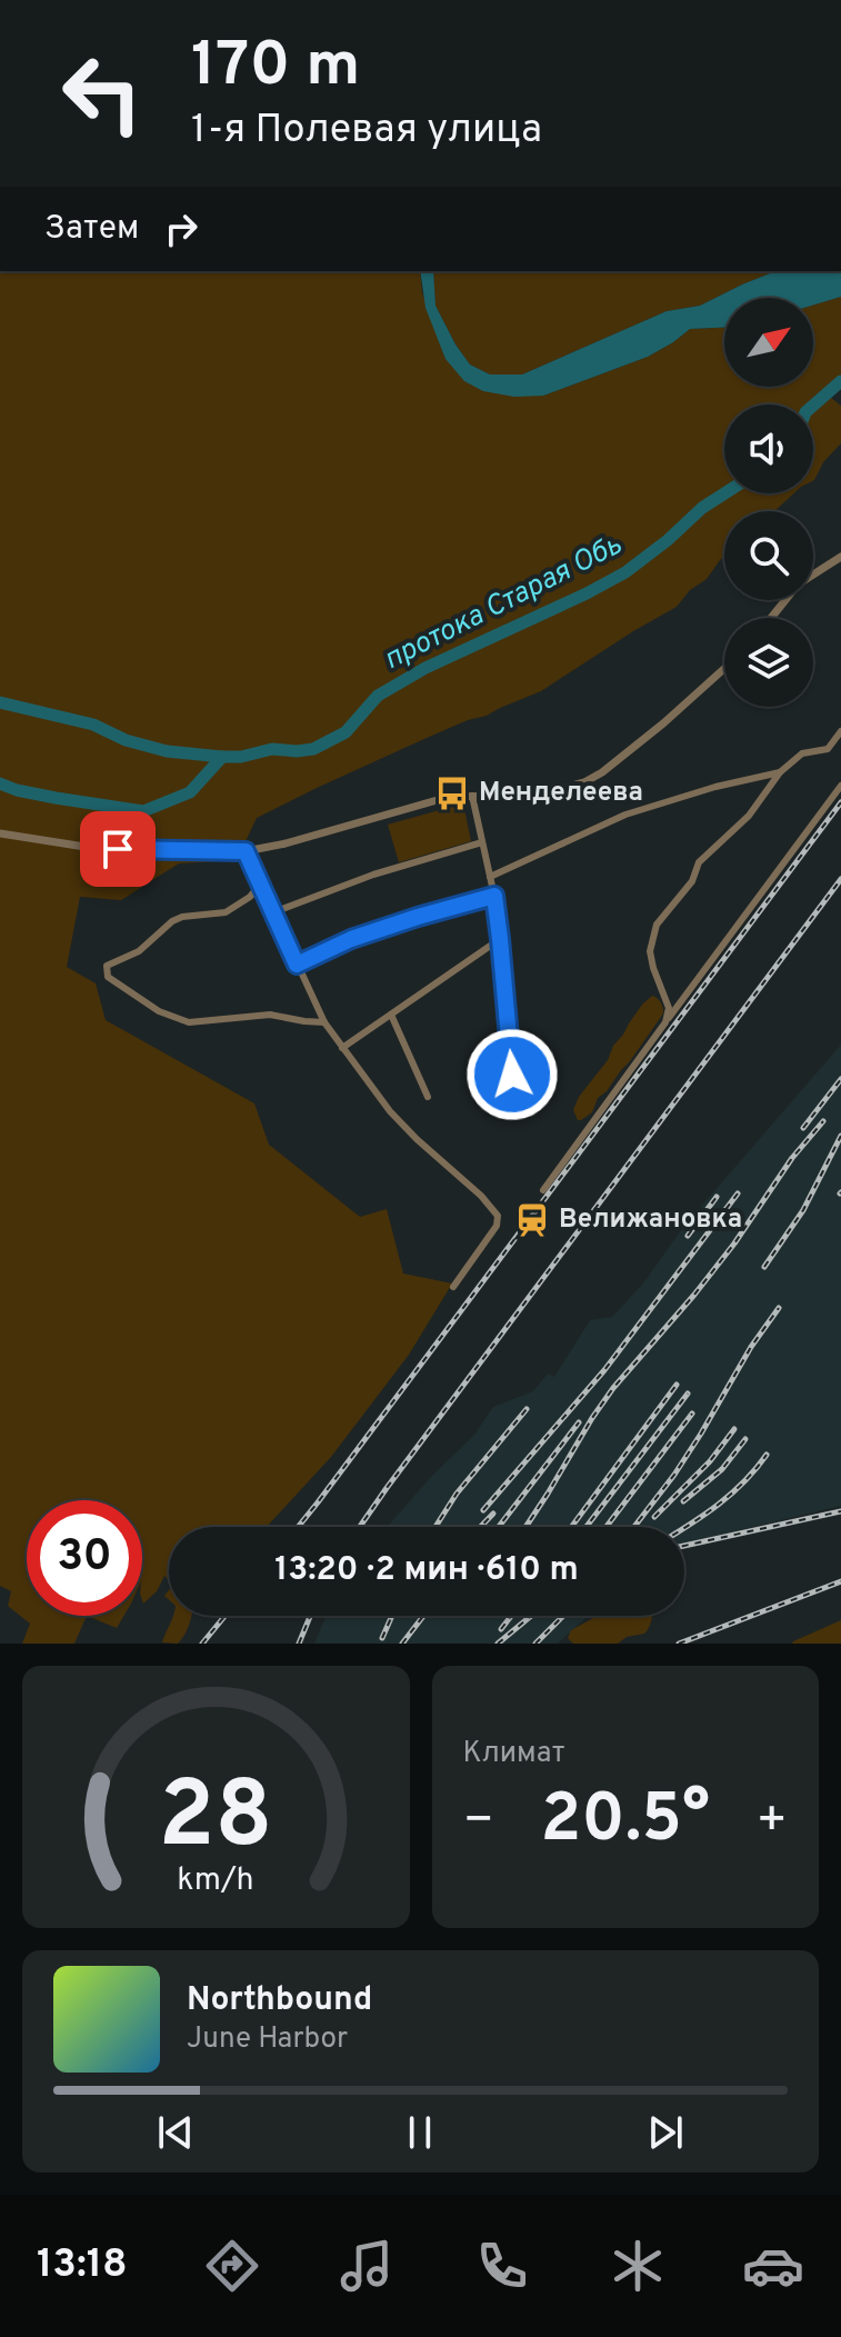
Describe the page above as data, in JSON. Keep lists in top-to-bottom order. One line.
{"water":["протока Старая Обь"],"places":{"bus stop":["Менделеева"],"station":["Велижановка"]},"north":"top right","page":{"turn":["170 m","1-я Полевая улица"],"then":"Затем","limit":"30","trip":"13:20 · 2 мин · 610 m","tile":"Климат","heat":["−","20.5°","+"],"song":["Northbound","June Harbor"],"tabs":"13:18","gauge":["28","km/h"]}}
